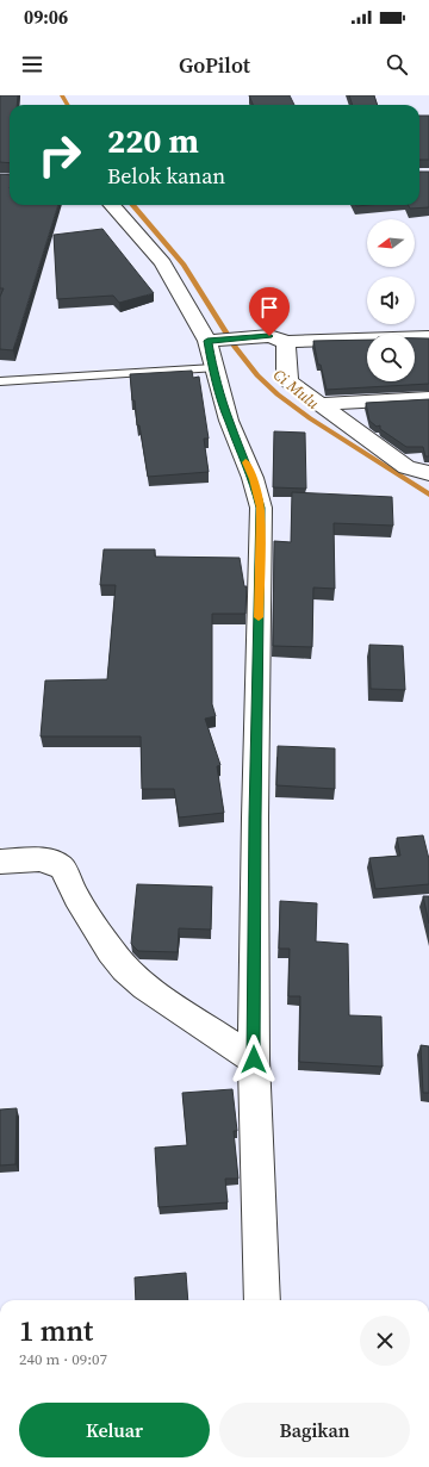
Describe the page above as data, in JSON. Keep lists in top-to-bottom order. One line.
{"water":["Ci Mulu"],"north":"left","page":{"status":"09:06","header":"GoPilot","turn":["220 m","Belok kanan"],"heading":["1 mnt","240 m · 09:07"],"buttons":["Keluar","Bagikan"]}}
